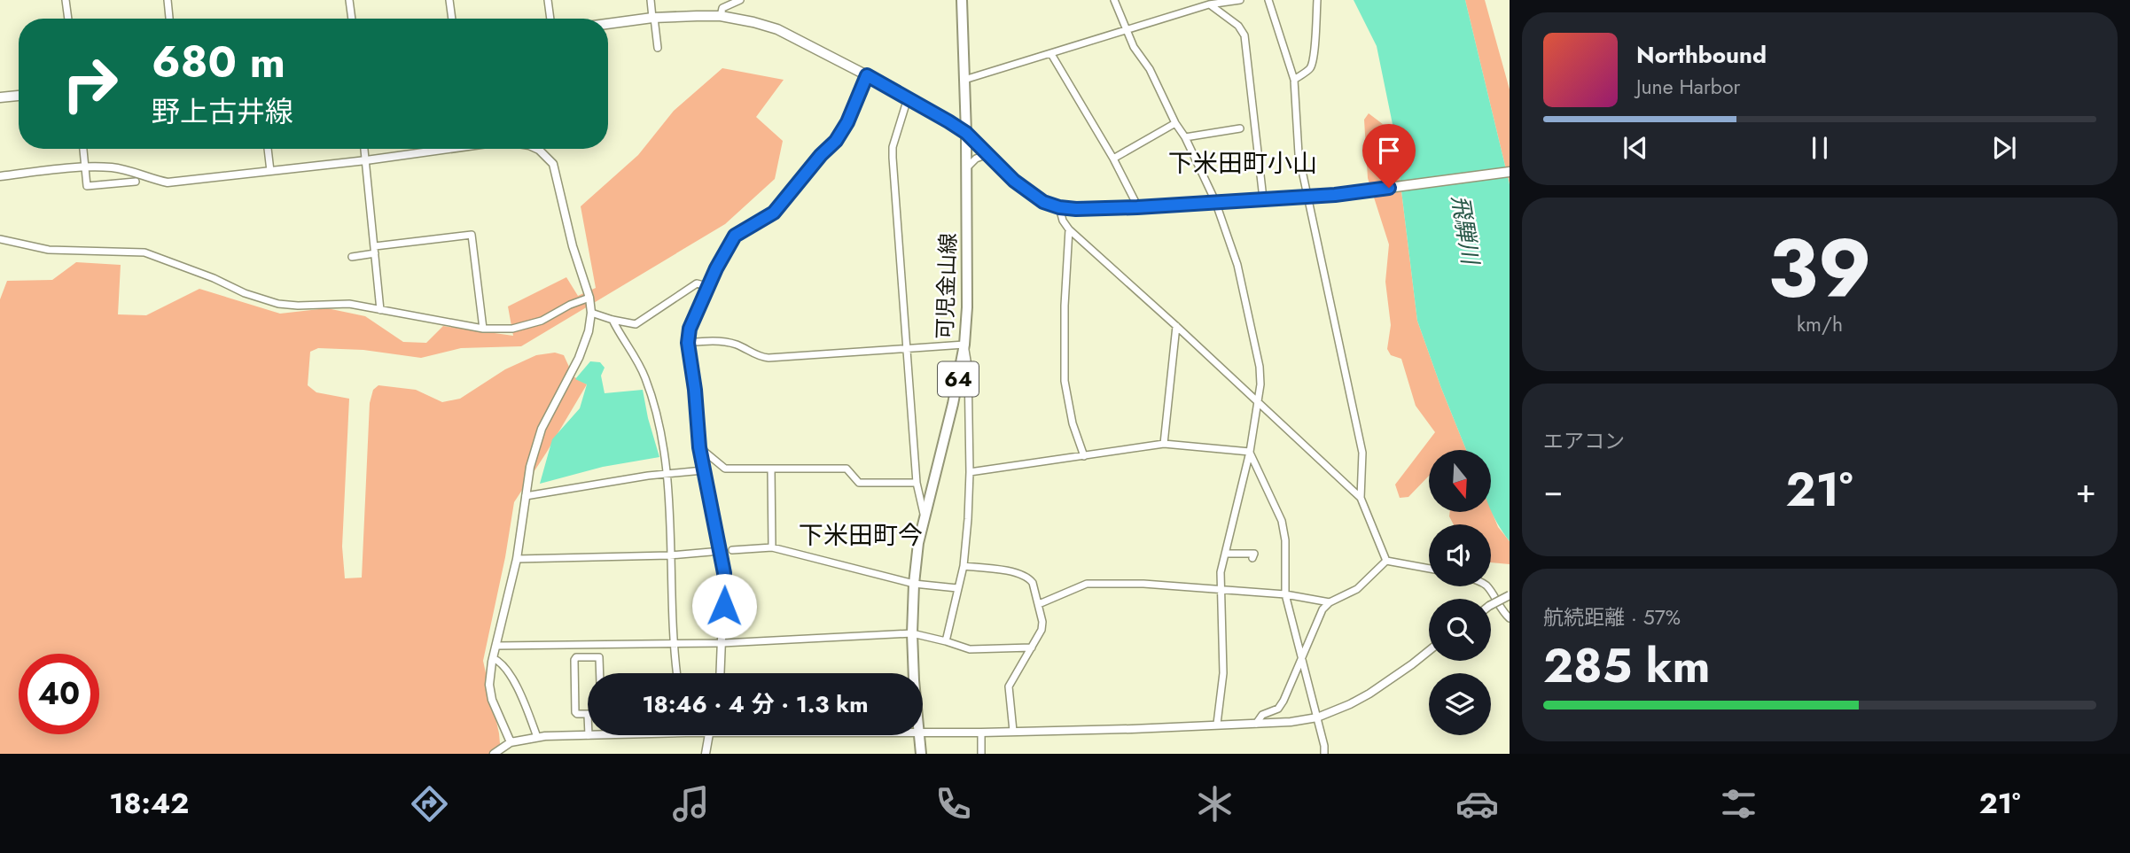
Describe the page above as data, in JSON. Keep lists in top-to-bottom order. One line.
{"streets":{"main road":["可児金山線","64"]},"districts":["下米田町小山","下米田町今"],"water":["飛騨川"],"north":"bottom","page":{"turn":["680 m","野上古井線"],"song":["Northbound","June Harbor"],"tile":[["39","km/h"],"エアコン",["航続距離 · 57%","285 km"]],"heat":["−","21°","+"],"limit":"40","trip":"18:46 · 4 分 · 1.3 km","tabs":["18:42","21°"]}}
